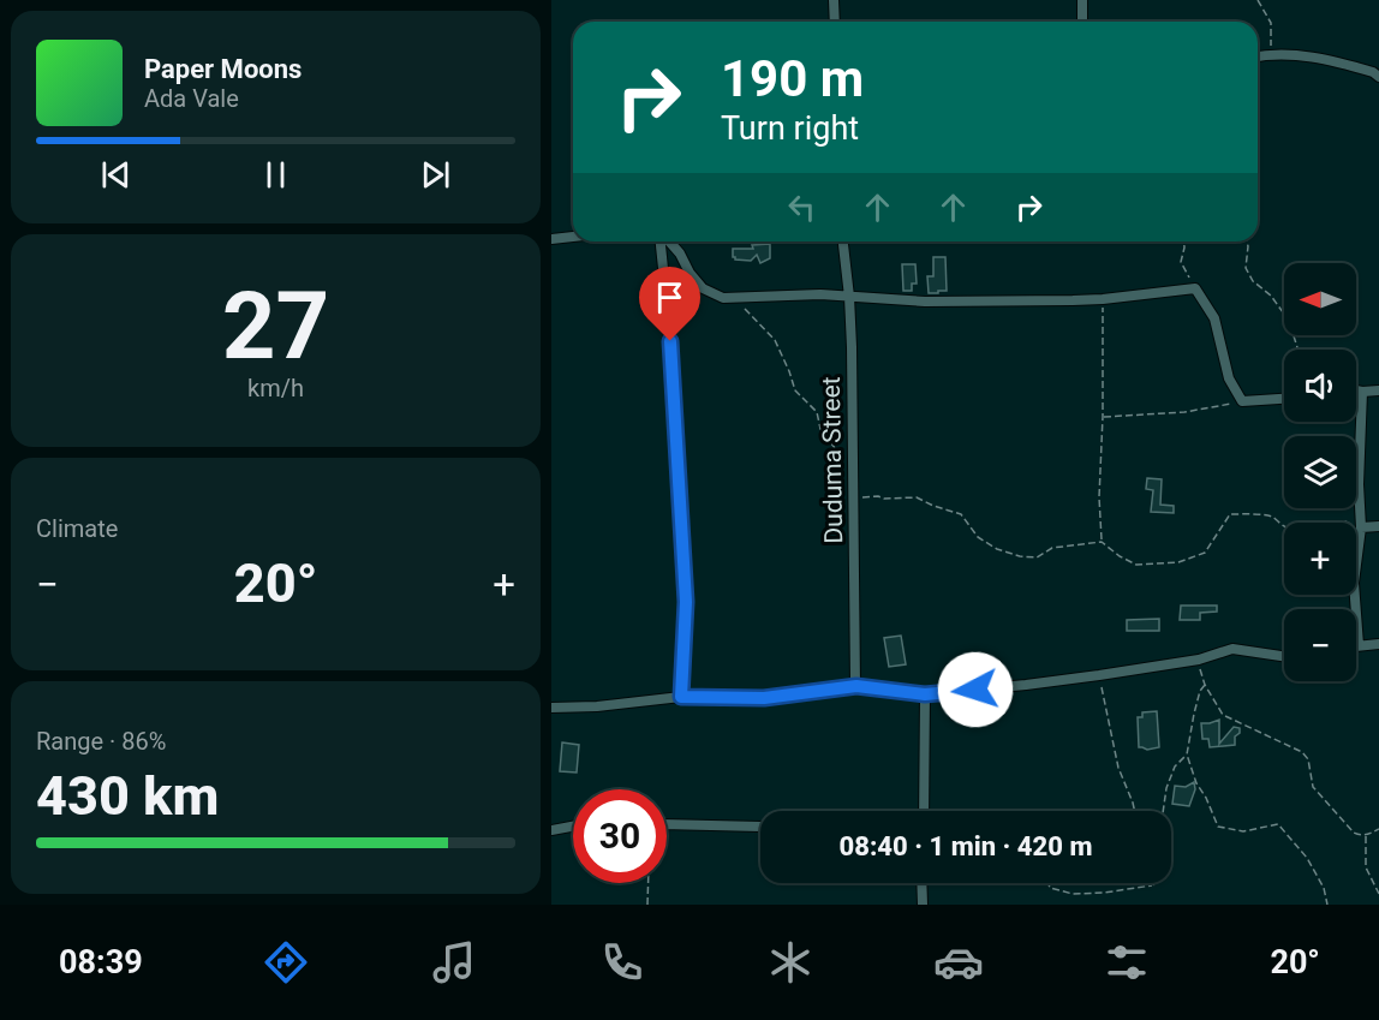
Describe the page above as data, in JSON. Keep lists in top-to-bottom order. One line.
{"streets":{"street":["Duduma Street"]},"north":"left","page":{"turn":["190 m","Turn right"],"song":["Paper Moons","Ada Vale"],"tile":[["27","km/h"],"Climate",["Range · 86%","430 km"]],"map_buttons":["+","−"],"heat":["−","20°","+"],"limit":"30","trip":"08:40 · 1 min · 420 m","tabs":["08:39","20°"]}}
